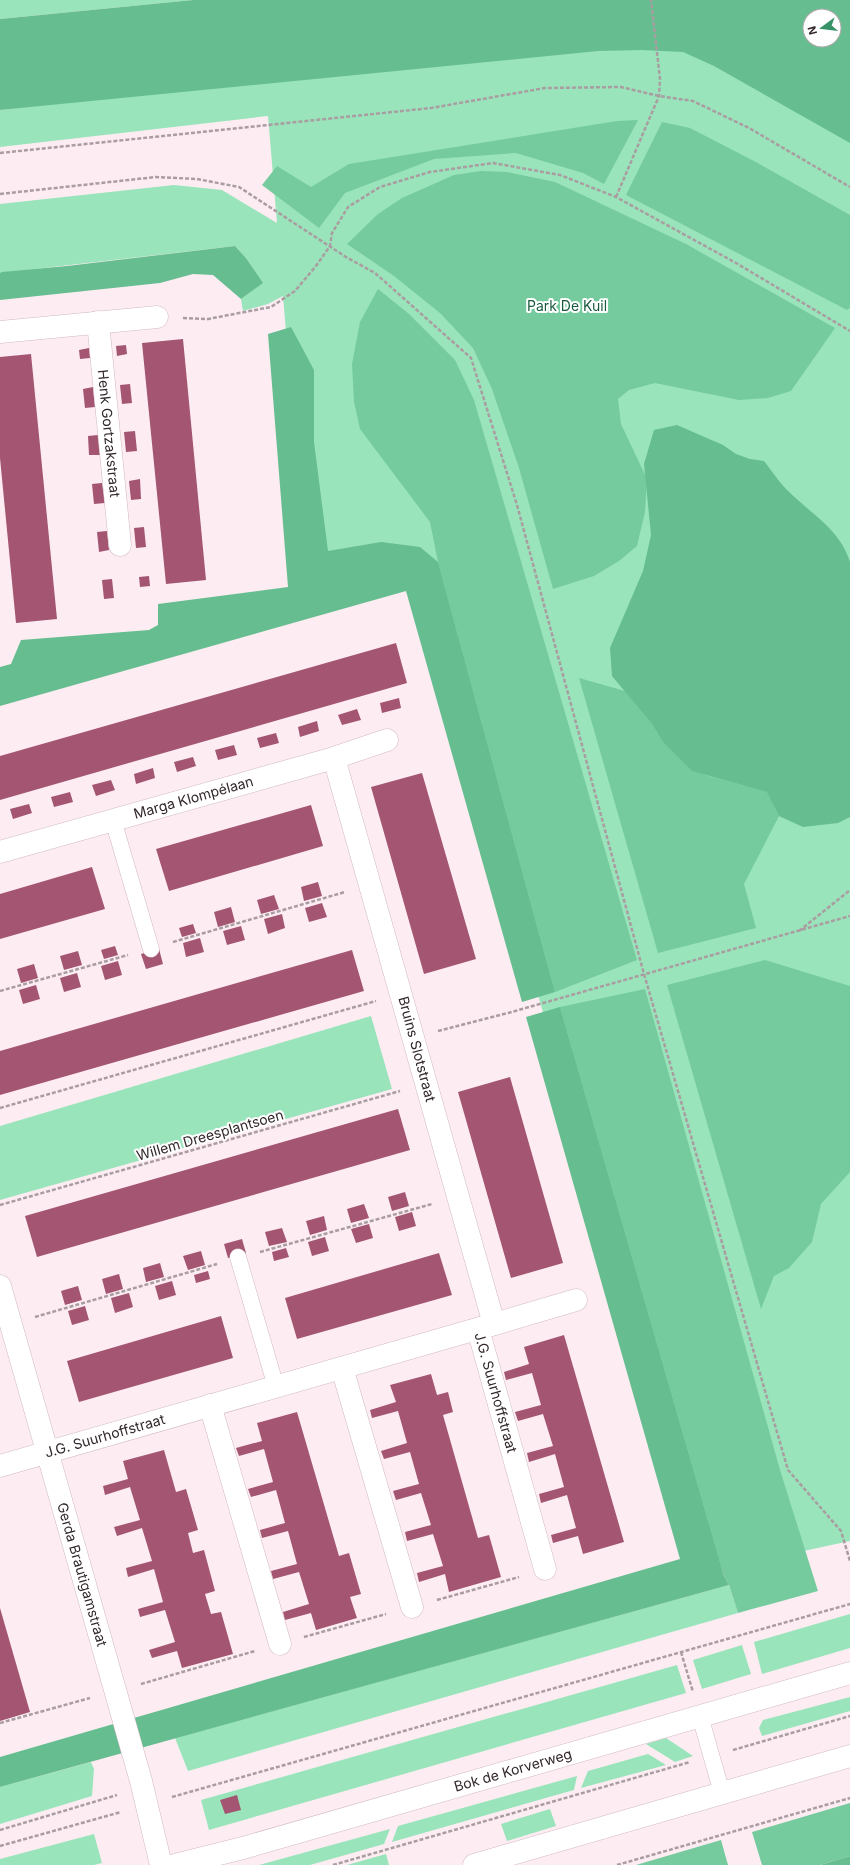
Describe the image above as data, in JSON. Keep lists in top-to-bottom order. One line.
{"streets":{"street":["Henk Gortzakstraat","Marga Klompélaan","Bruins Slotstraat","J.G. Suurhoffstraat","Gerda Brautigamstraat","Bok de Korverweg"],"path":["Willem Dreesplantsoen"]},"crossings":[["Marga Klompélaan","Bruins Slotstraat"],["Bruins Slotstraat","Willem Dreesplantsoen"],["Bruins Slotstraat","J.G. Suurhoffstraat"],["J.G. Suurhoffstraat","Gerda Brautigamstraat"]],"parks":["Park De Kuil"],"north":"left"}
